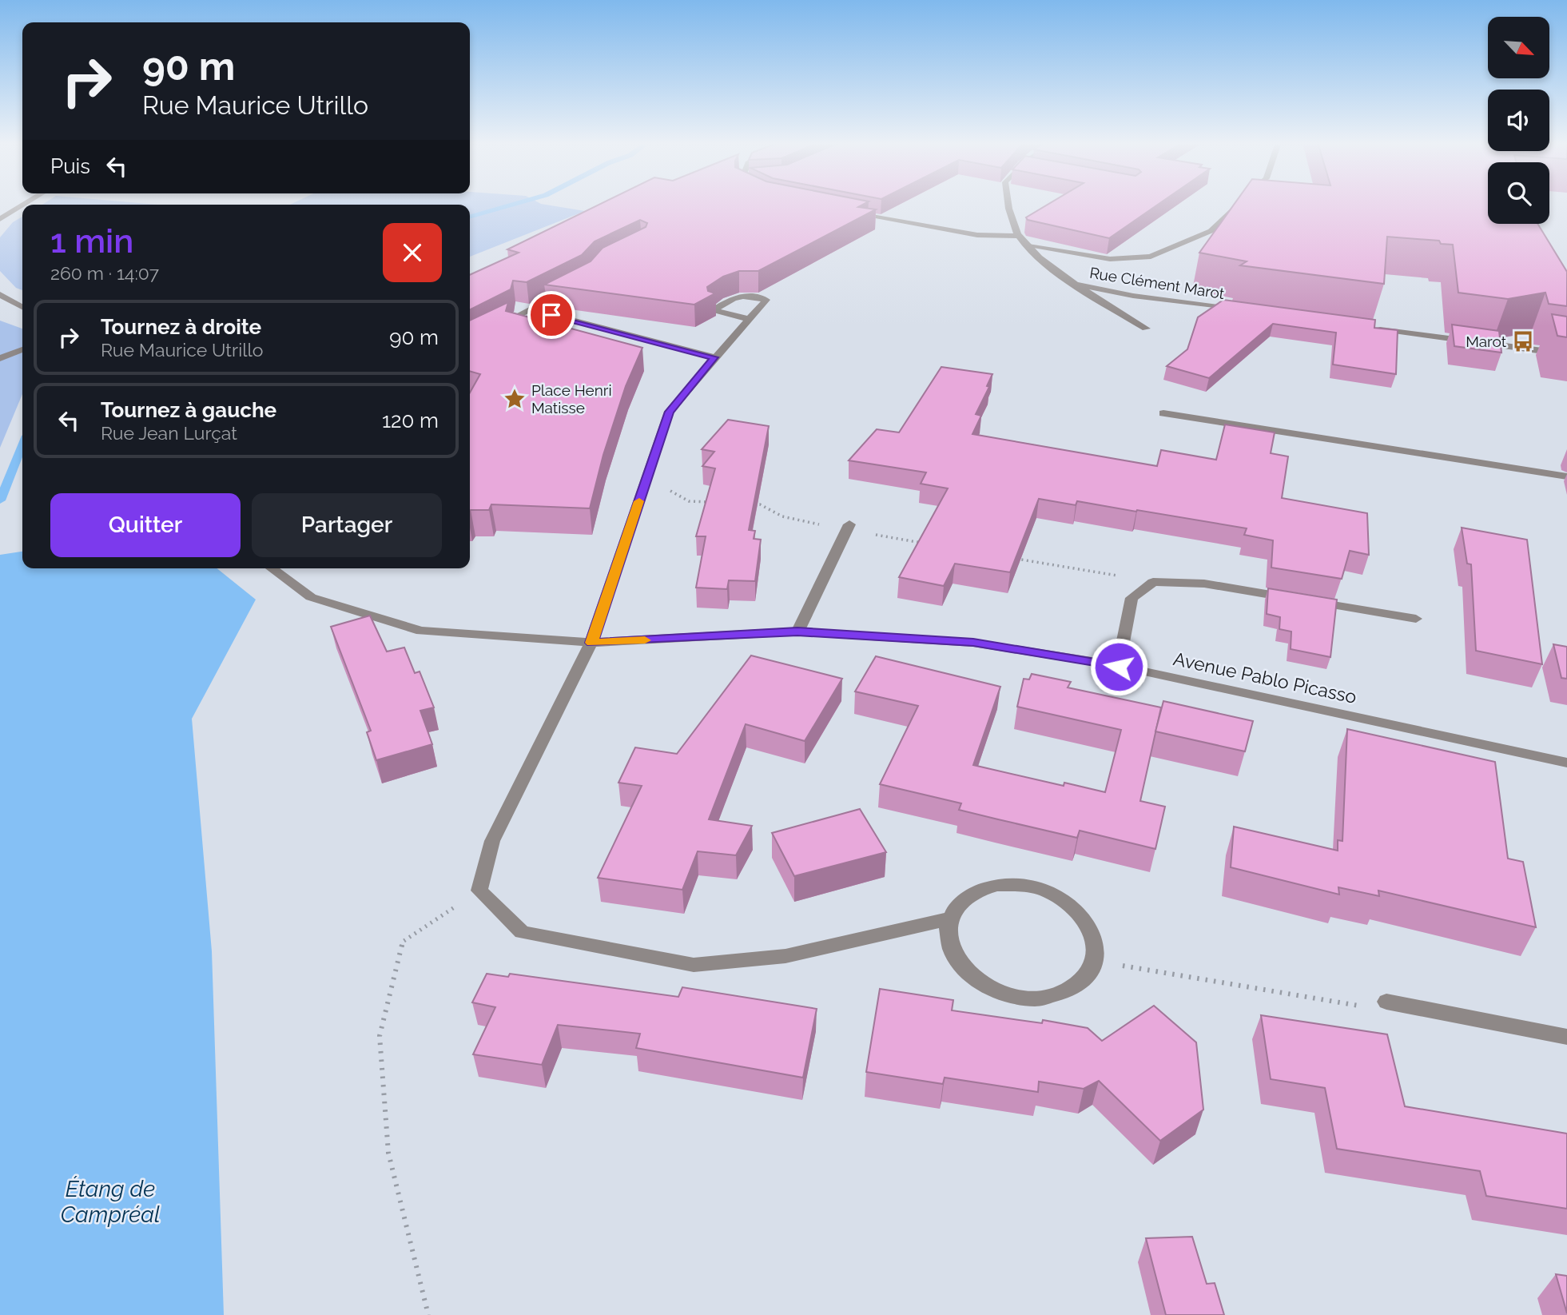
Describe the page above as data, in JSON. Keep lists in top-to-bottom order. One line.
{"streets":{"street":["Rue Clément Marot","Avenue Pablo Picasso"]},"water":["Étang de Campréal"],"places":{"bus stop":["Marot"],"place":["Place Henri Matisse"]},"north":"bottom right","page":{"turn":["90 m","Rue Maurice Utrillo"],"then":"Puis","heading":["1 min","260 m · 14:07"],"list":[{"name":"Tournez à droite","note":"Rue Maurice Utrillo","value":"90 m"},{"name":"Tournez à gauche","note":"Rue Jean Lurçat","value":"120 m"}],"buttons":["Quitter","Partager"]}}
